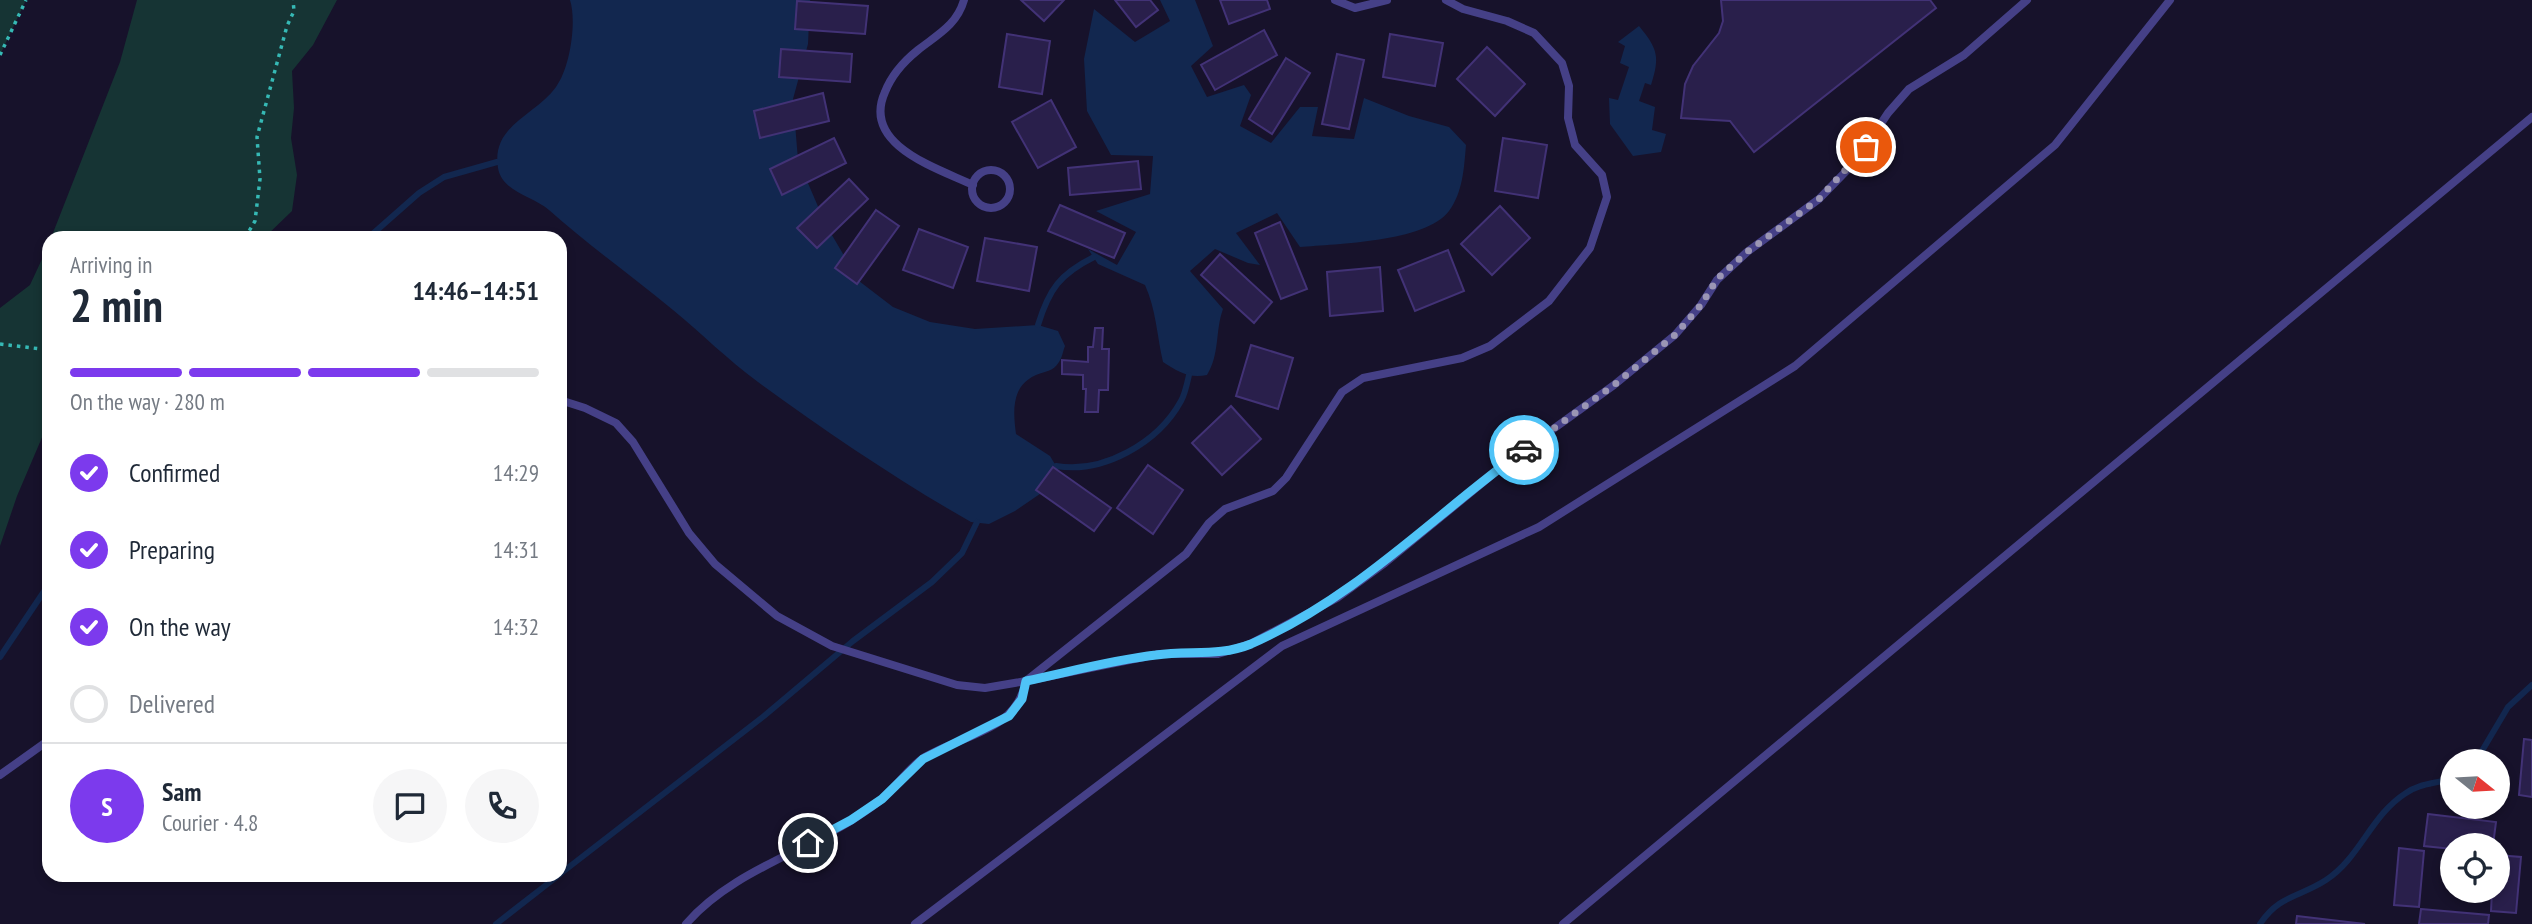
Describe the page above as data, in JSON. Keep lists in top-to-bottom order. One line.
{"north":"right","page":{"heading":["2 min","Arriving in","14:46–14:51"],"panel":["Sam","Courier · 4.8"],"bar":"On the way · 280 m","list":[["Confirmed","14:29"],["Preparing","14:31"],["On the way","14:32"],"Delivered"],"round":"S"}}
